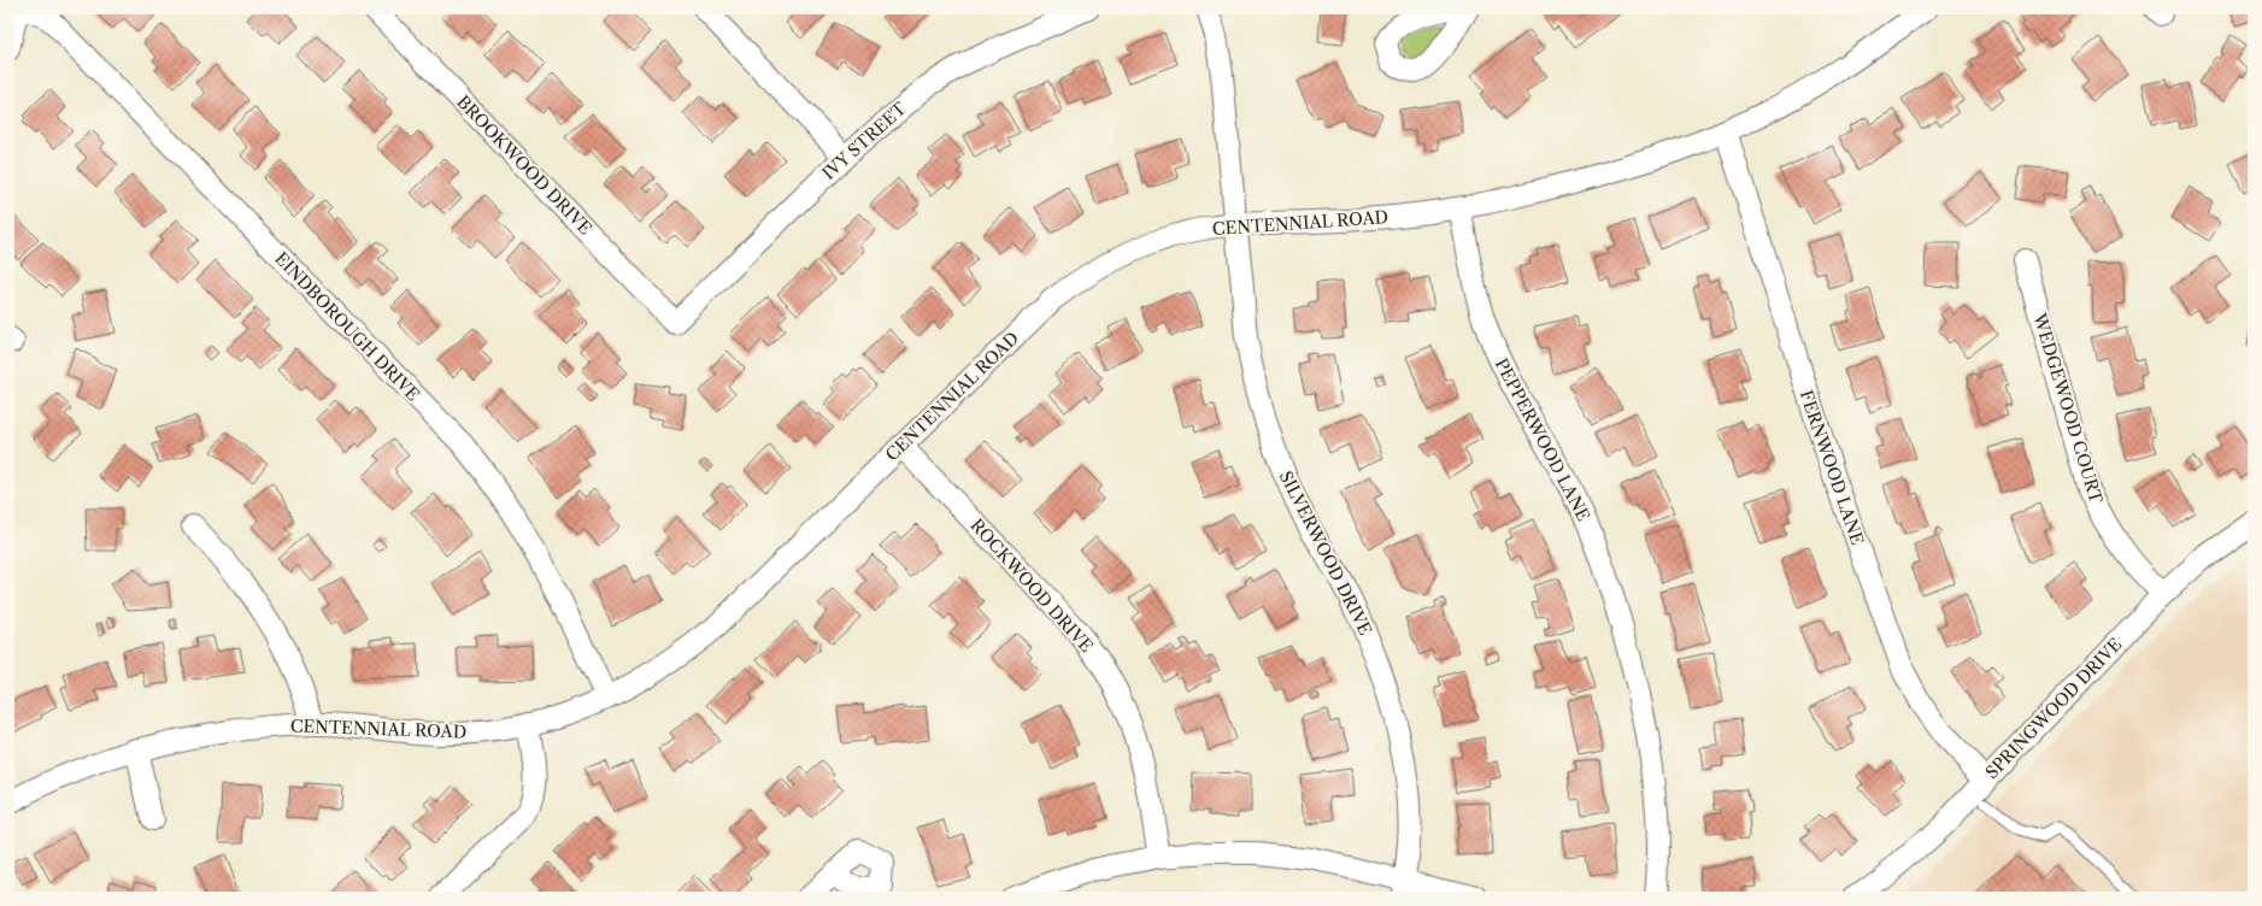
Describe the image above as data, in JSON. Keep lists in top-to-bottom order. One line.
{"streets":{"street":["IVY STREET","BROOKWOOD DRIVE","CENTENNIAL ROAD","EINDBOROUGH DRIVE","WEDGEWOOD COURT","PEPPERWOOD LANE","FERNWOOD LANE","SILVERWOOD DRIVE","ROCKWOOD DRIVE","SPRINGWOOD DRIVE"]},"crossings":[["IVY STREET","BROOKWOOD DRIVE"],["CENTENNIAL ROAD","EINDBOROUGH DRIVE"],["CENTENNIAL ROAD","PEPPERWOOD LANE"],["CENTENNIAL ROAD","FERNWOOD LANE"],["CENTENNIAL ROAD","SILVERWOOD DRIVE"],["CENTENNIAL ROAD","ROCKWOOD DRIVE"],["WEDGEWOOD COURT","SPRINGWOOD DRIVE"],["FERNWOOD LANE","SPRINGWOOD DRIVE"]]}
